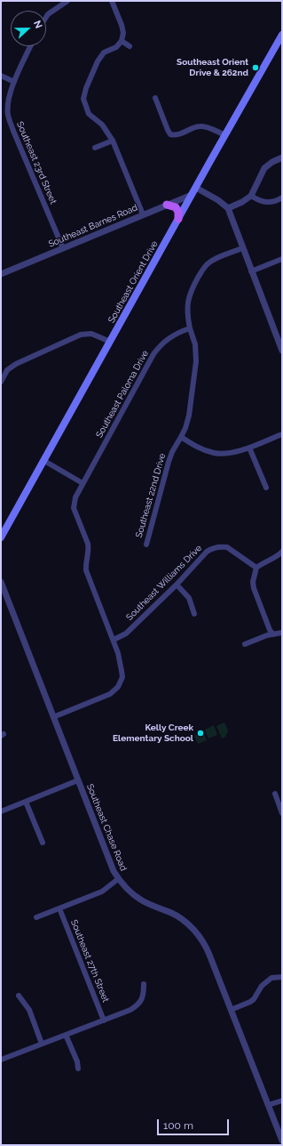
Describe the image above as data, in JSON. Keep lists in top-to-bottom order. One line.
{"streets":{"main road":["Southeast Orient Drive"],"street":["Southeast 23rd Street","Southeast Barnes Road","Southeast Paloma Drive","Southeast 22nd Drive","Southeast Williams Drive","Southeast Chase Road","Southeast 27th Street"]},"crossings":[["Southeast 23rd Street","Southeast Barnes Road"],["Southeast Barnes Road","Southeast Orient Drive"],["Southeast Paloma Drive","Southeast 22nd Drive"],["Southeast Paloma Drive","Southeast Williams Drive"]],"places":["Southeast Orient Drive & 262nd","Kelly Creek Elementary School"],"scale_bar":"100 m","north":"right"}
